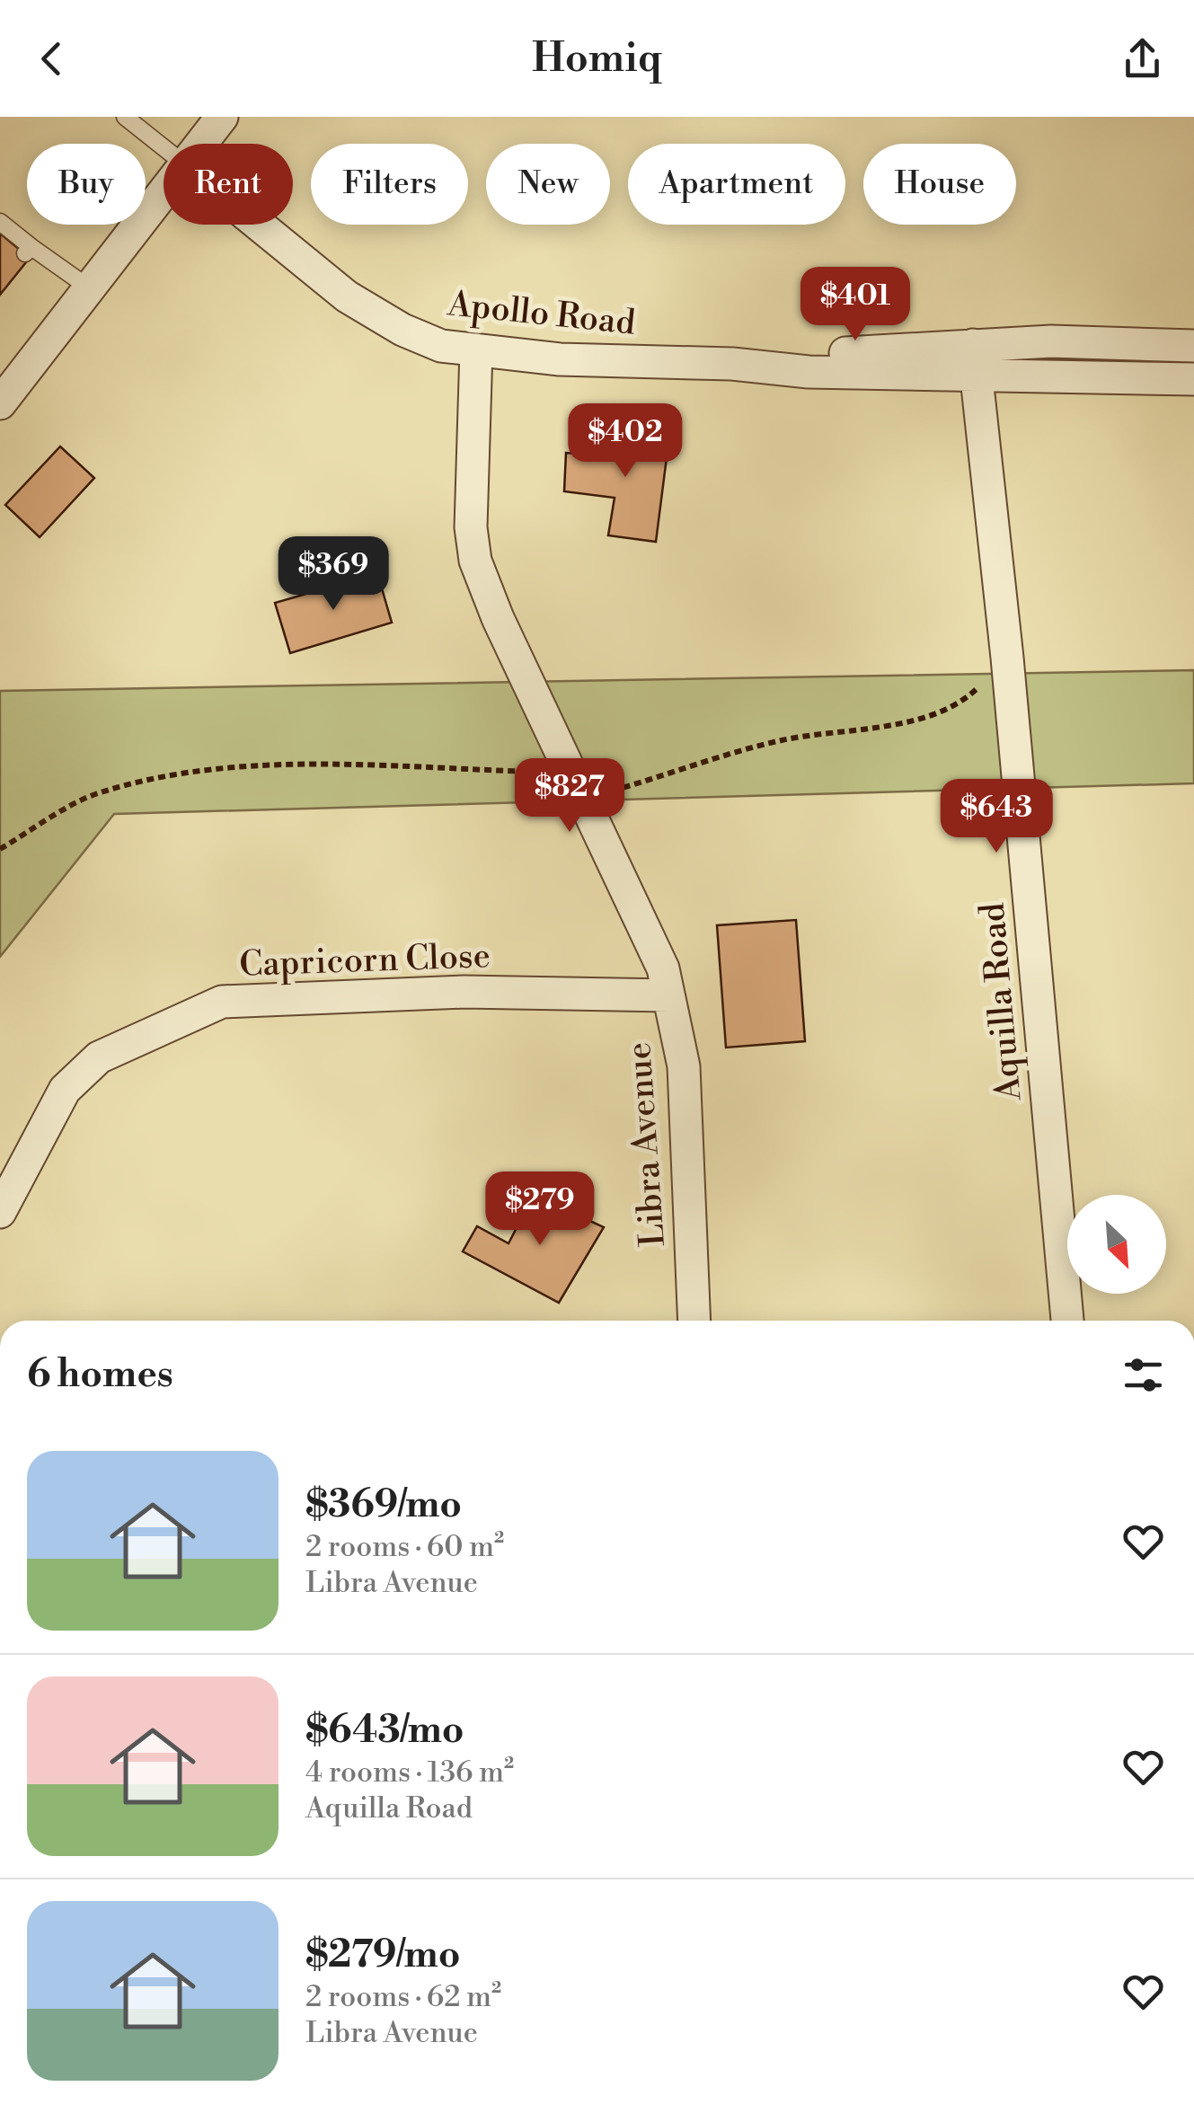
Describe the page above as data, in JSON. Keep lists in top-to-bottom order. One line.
{"streets":{"street":["Apollo Road","Capricorn Close","Aquilla Road","Libra Avenue"]},"crossings":[["Apollo Road","Aquilla Road"],["Apollo Road","Libra Avenue"],["Capricorn Close","Libra Avenue"]],"north":"bottom right","page":{"header":"Homiq","chip":["Buy","Rent","Filters","New","Apartment","House"],"price":["$401","$402","$369","$827","$643","$279"],"heading":"6 homes","list":[{"name":"$369/mo","note":"2 rooms · 60 m² · Libra Avenue"},{"name":"$643/mo","note":"4 rooms · 136 m² · Aquilla Road"},{"name":"$279/mo","note":"2 rooms · 62 m² · Libra Avenue"}]}}
